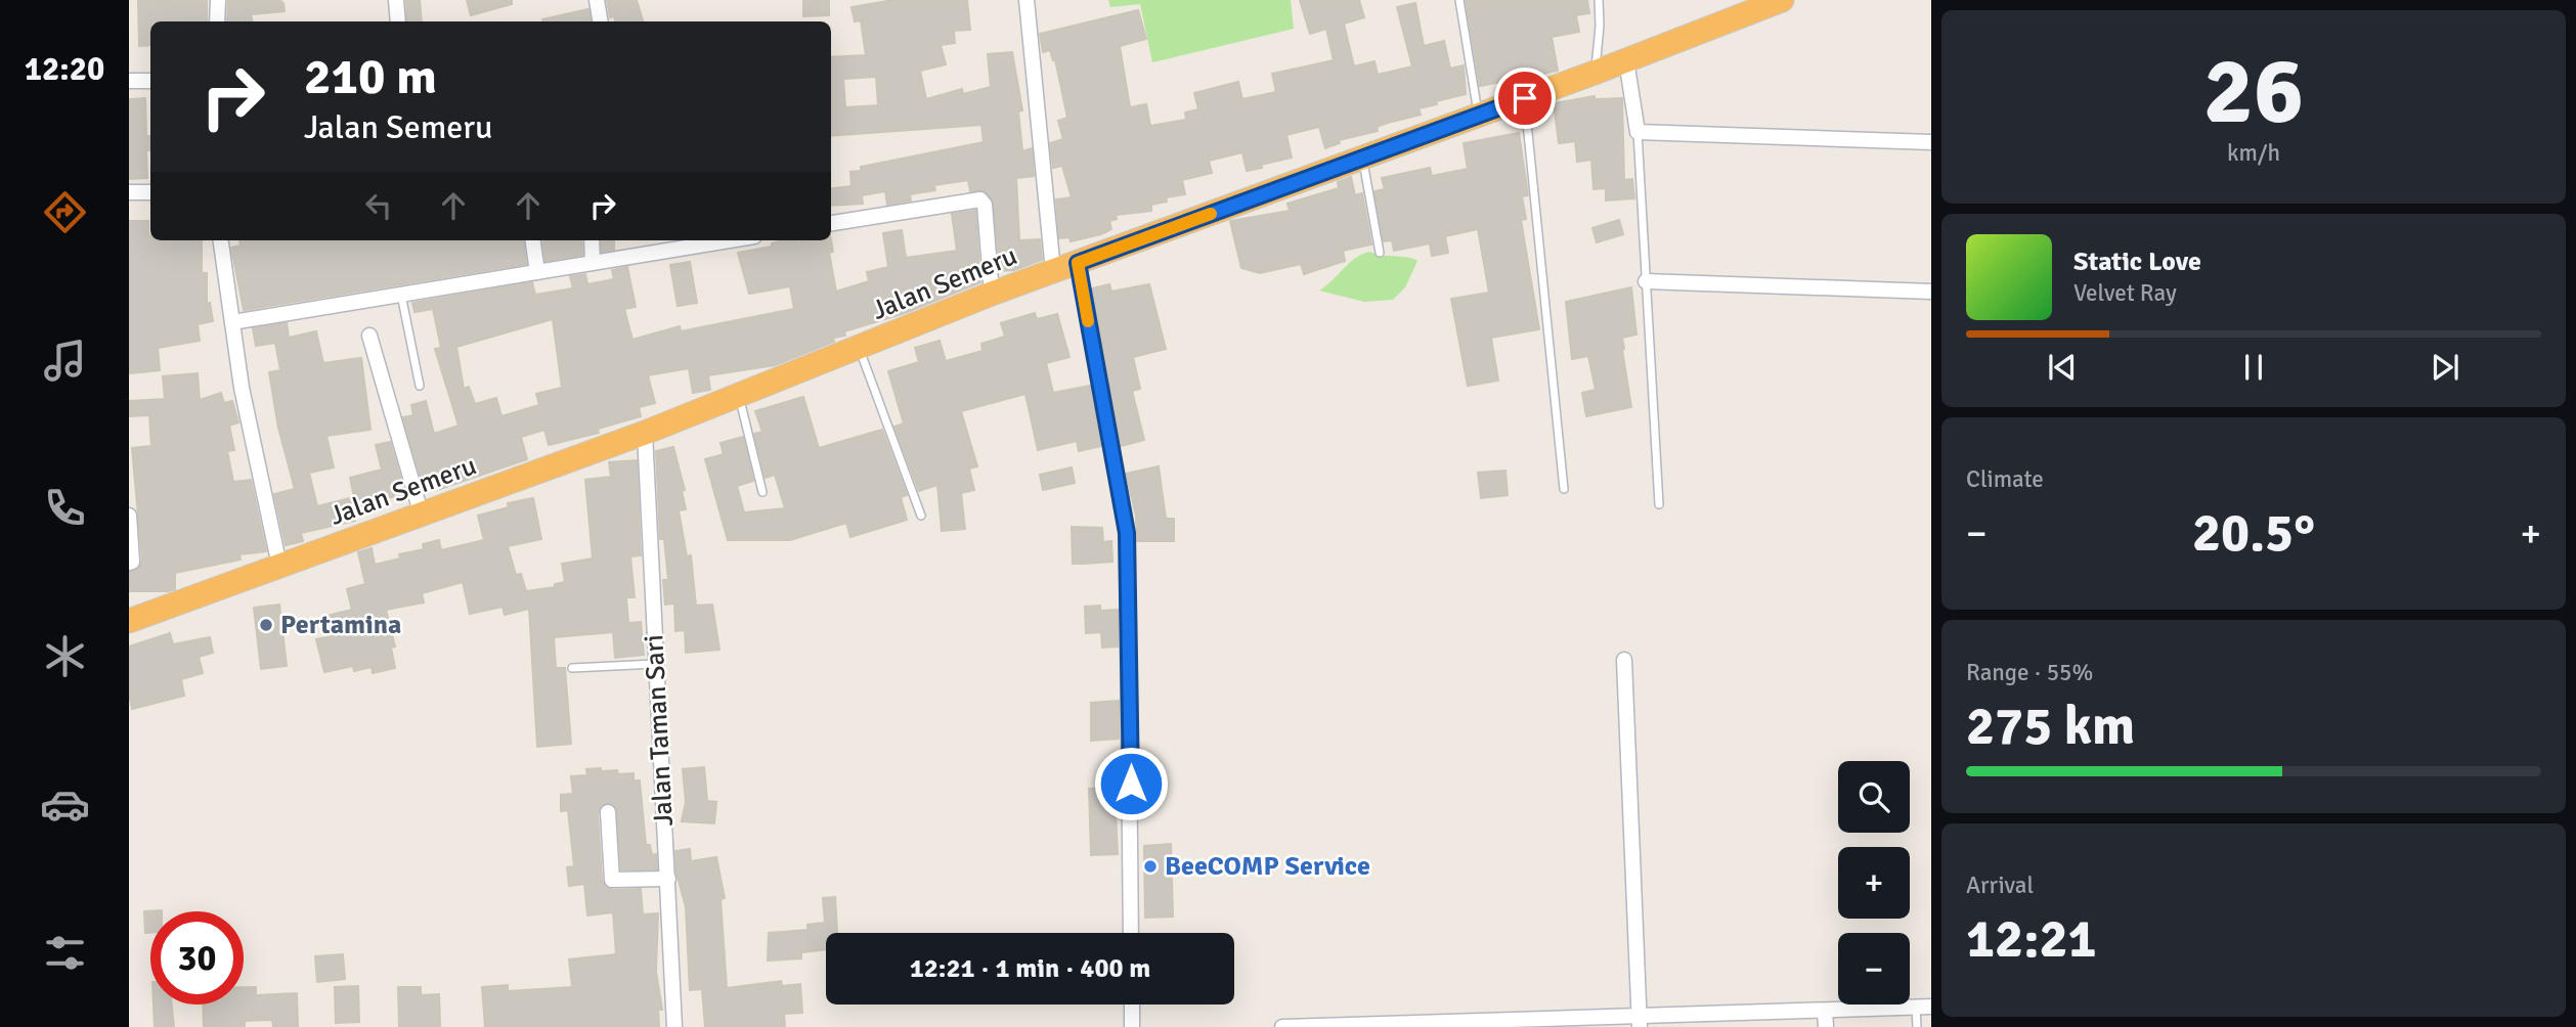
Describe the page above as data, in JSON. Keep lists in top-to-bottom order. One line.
{"streets":{"highway":["Jalan Semeru"],"street":["Jalan Taman Sari"]},"crossings":[["Jalan Semeru","Jalan Taman Sari"]],"places":["Pertamina","BeeCOMP Service"],"page":{"tabs":"12:20","tile":[["26","km/h"],"Climate",["Range · 55%","275 km"],["Arrival","12:21"]],"turn":["210 m","Jalan Semeru"],"song":["Static Love","Velvet Ray"],"heat":["−","20.5°","+"],"map_buttons":["+","−"],"limit":"30","trip":"12:21 · 1 min · 400 m"}}
